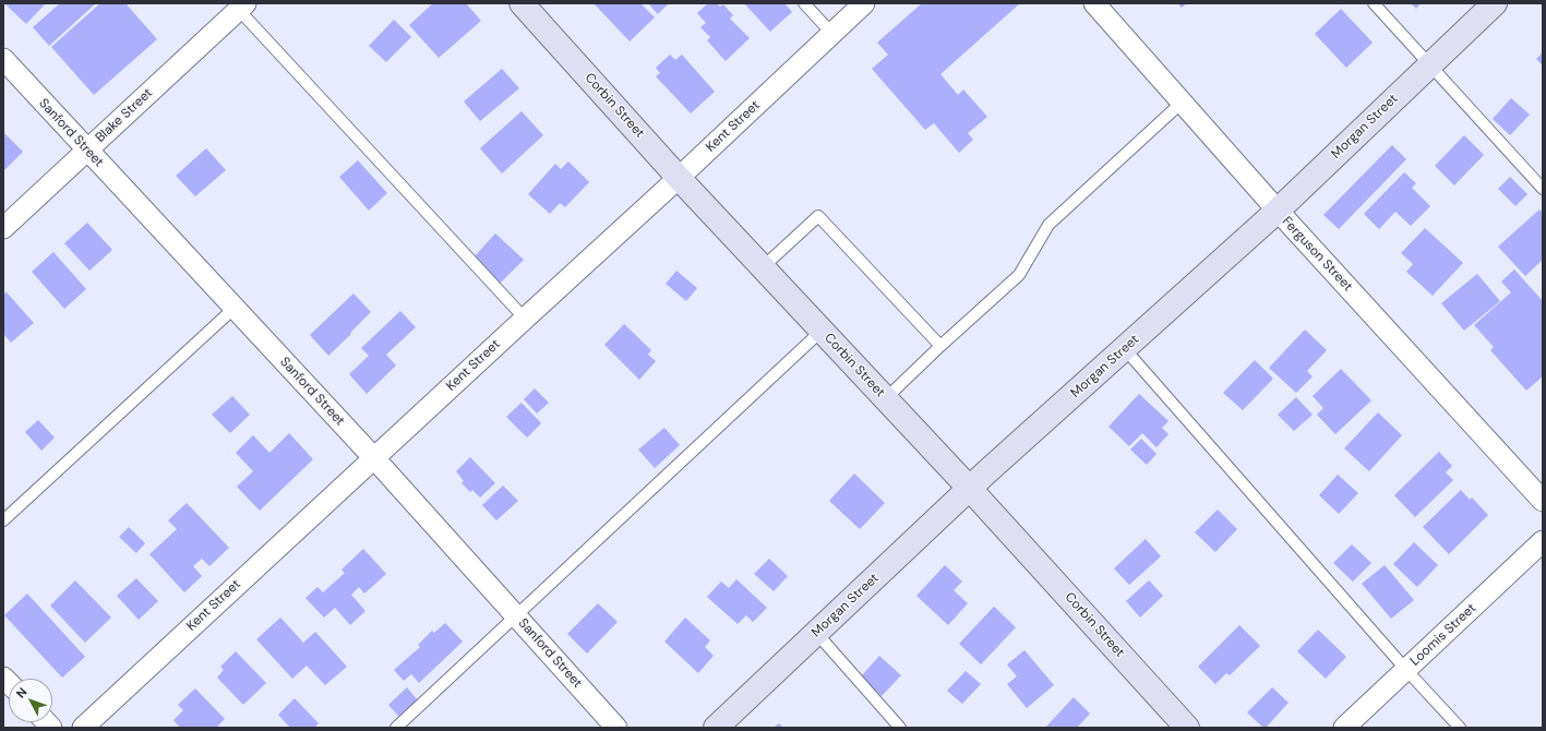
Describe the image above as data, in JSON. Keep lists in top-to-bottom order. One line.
{"streets":{"main road":["Corbin Street","Morgan Street"],"street":["Blake Street","Kent Street","Sanford Street","Ferguson Street","Loomis Street"]},"crossings":[["Corbin Street","Kent Street"],["Corbin Street","Morgan Street"],["Blake Street","Sanford Street"],["Kent Street","Sanford Street"],["Morgan Street","Ferguson Street"]],"north":"top left"}
